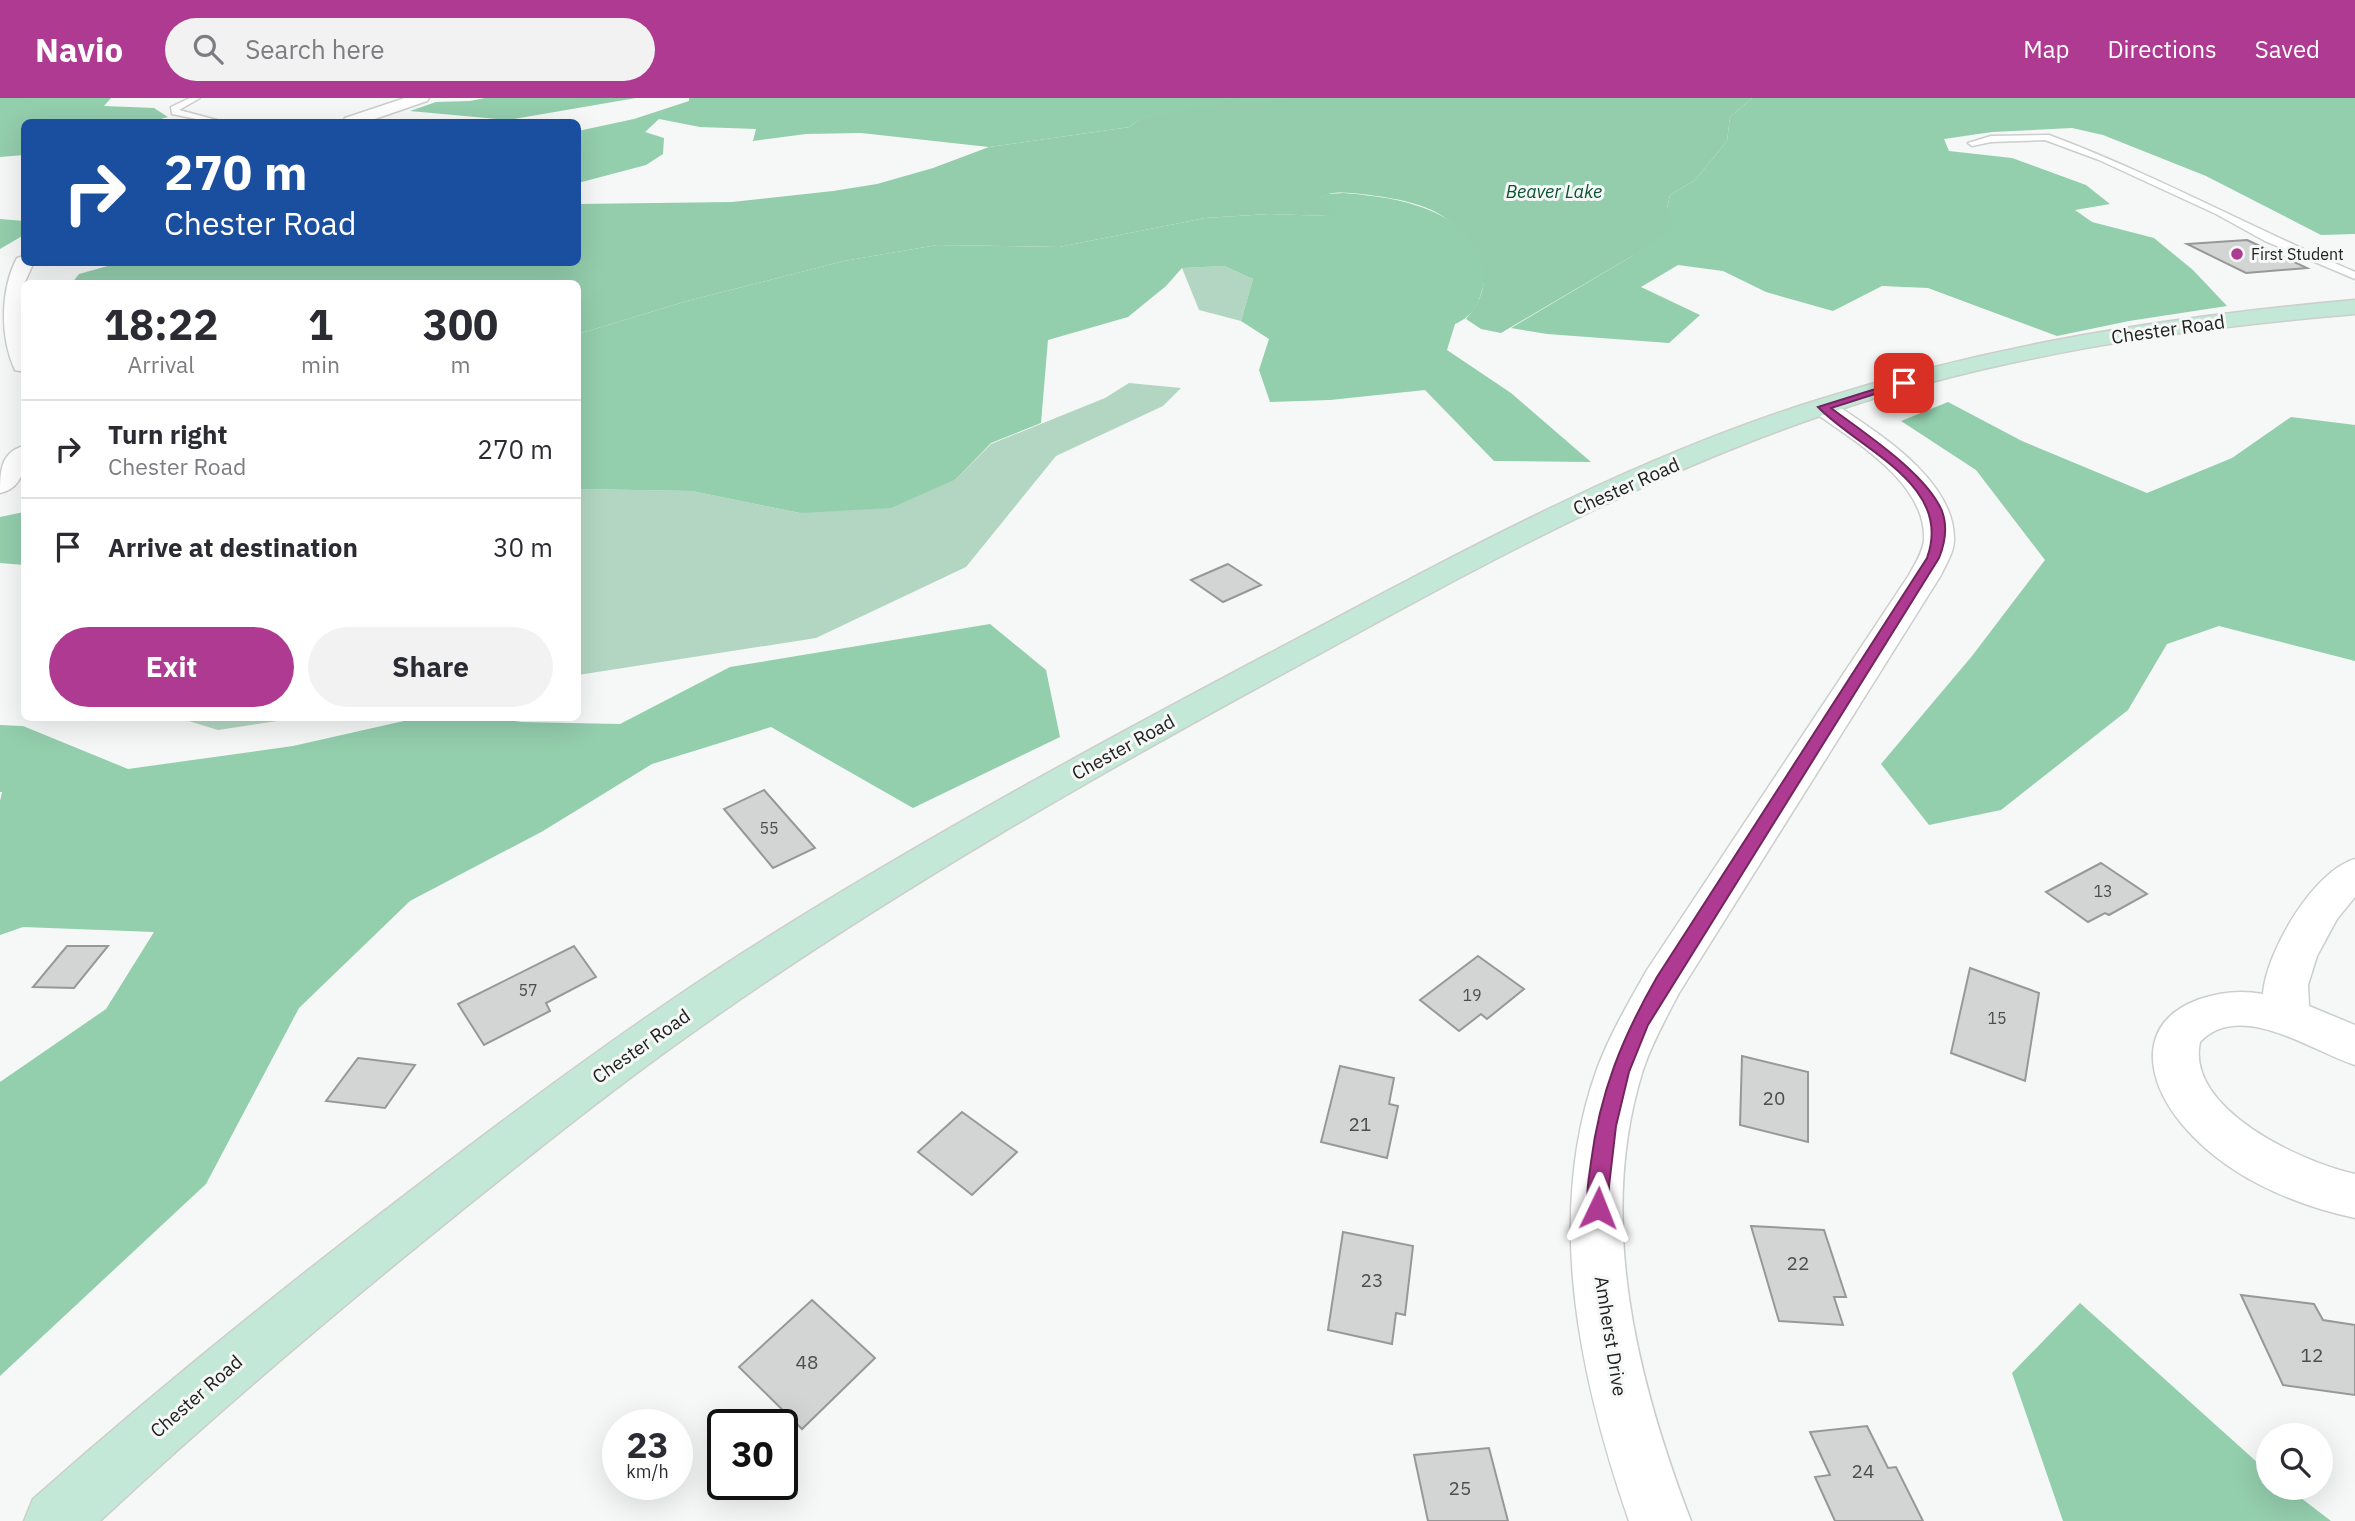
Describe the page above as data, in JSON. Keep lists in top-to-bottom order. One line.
{"streets":{"main road":["Chester Road"],"street":["Amherst Drive"]},"crossings":[["Chester Road","Amherst Drive"]],"water":["Beaver Lake"],"places":["First Student"],"house_numbers":["55","13","57","19","15","20","21","22","23","12","48","24","25"],"page":{"header":"Navio","search":"Search here","nav":["Map","Directions","Saved"],"turn":["270 m","Chester Road"],"eta":["18:22","Arrival","1","min","300","m"],"list":[{"name":"Turn right","note":"Chester Road","value":"270 m"},{"name":"Arrive at destination","value":"30 m"}],"buttons":["Exit","Share"],"speed":"23 km/h","limit":"30"}}
